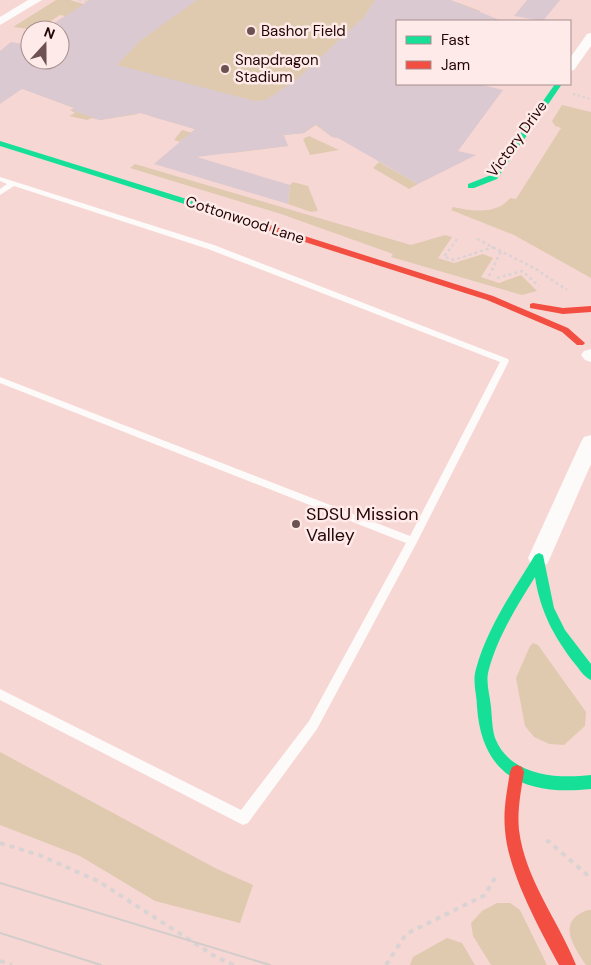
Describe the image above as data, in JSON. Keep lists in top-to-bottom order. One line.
{"streets":{"street":["Victory Drive","Cottonwood Lane"]},"places":["Bashor Field","Snapdragon Stadium","SDSU Mission Valley"],"legend":["Fast","Jam"],"north":"top"}
